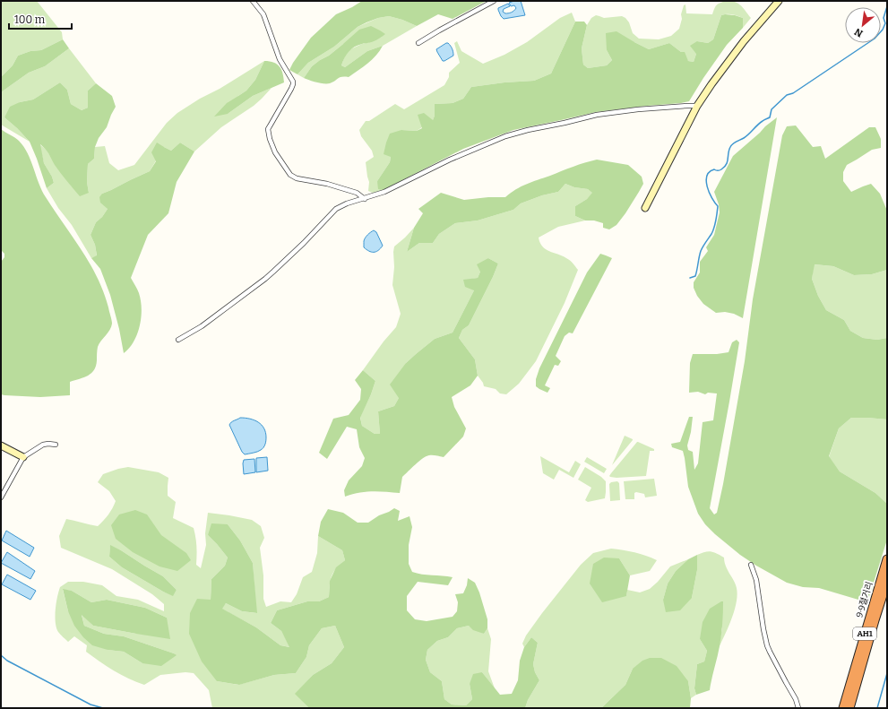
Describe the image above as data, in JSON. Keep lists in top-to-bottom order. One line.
{"streets":{"highway":["9·9절거리","AH1"]},"scale_bar":"100 m","north":"bottom left"}
